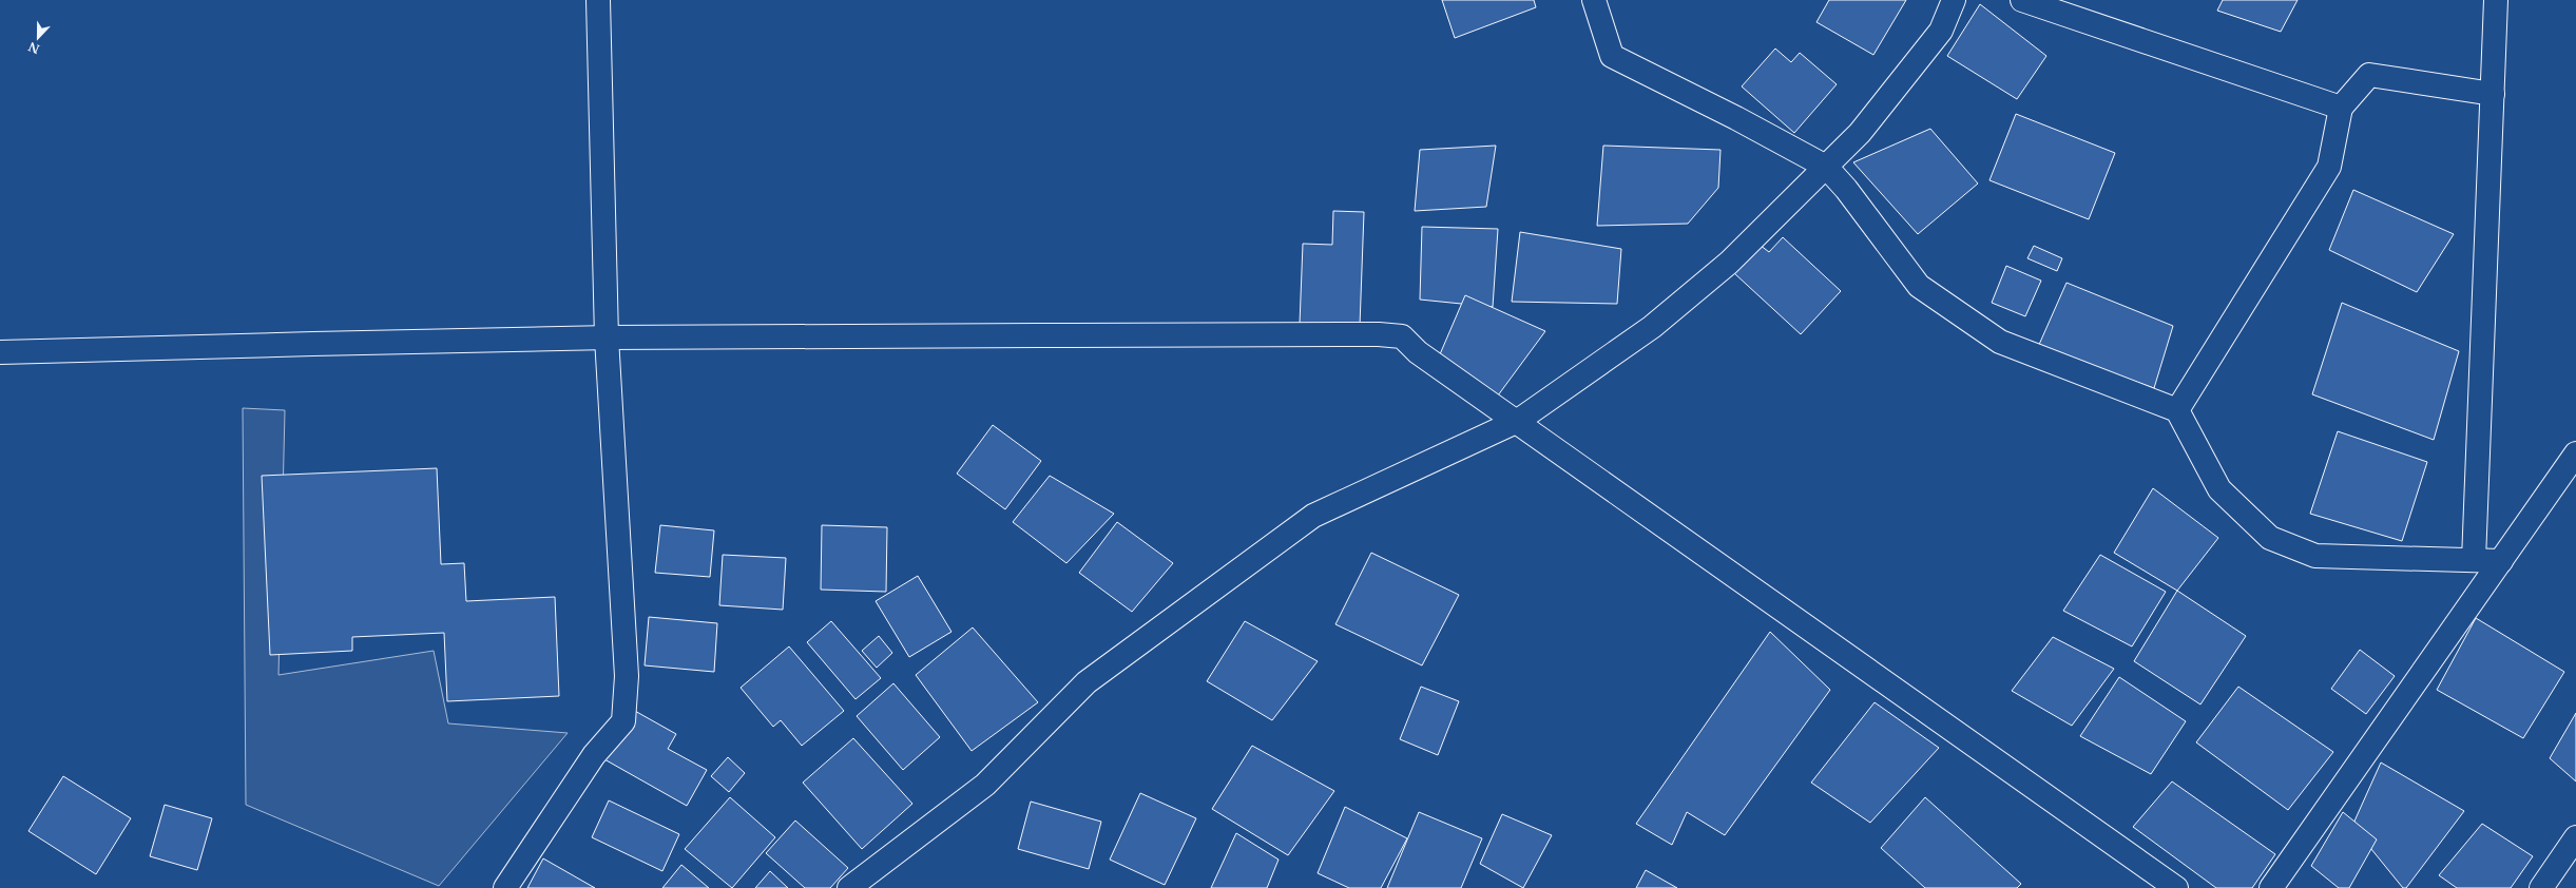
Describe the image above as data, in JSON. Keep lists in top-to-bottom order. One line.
{"north":"bottom"}
